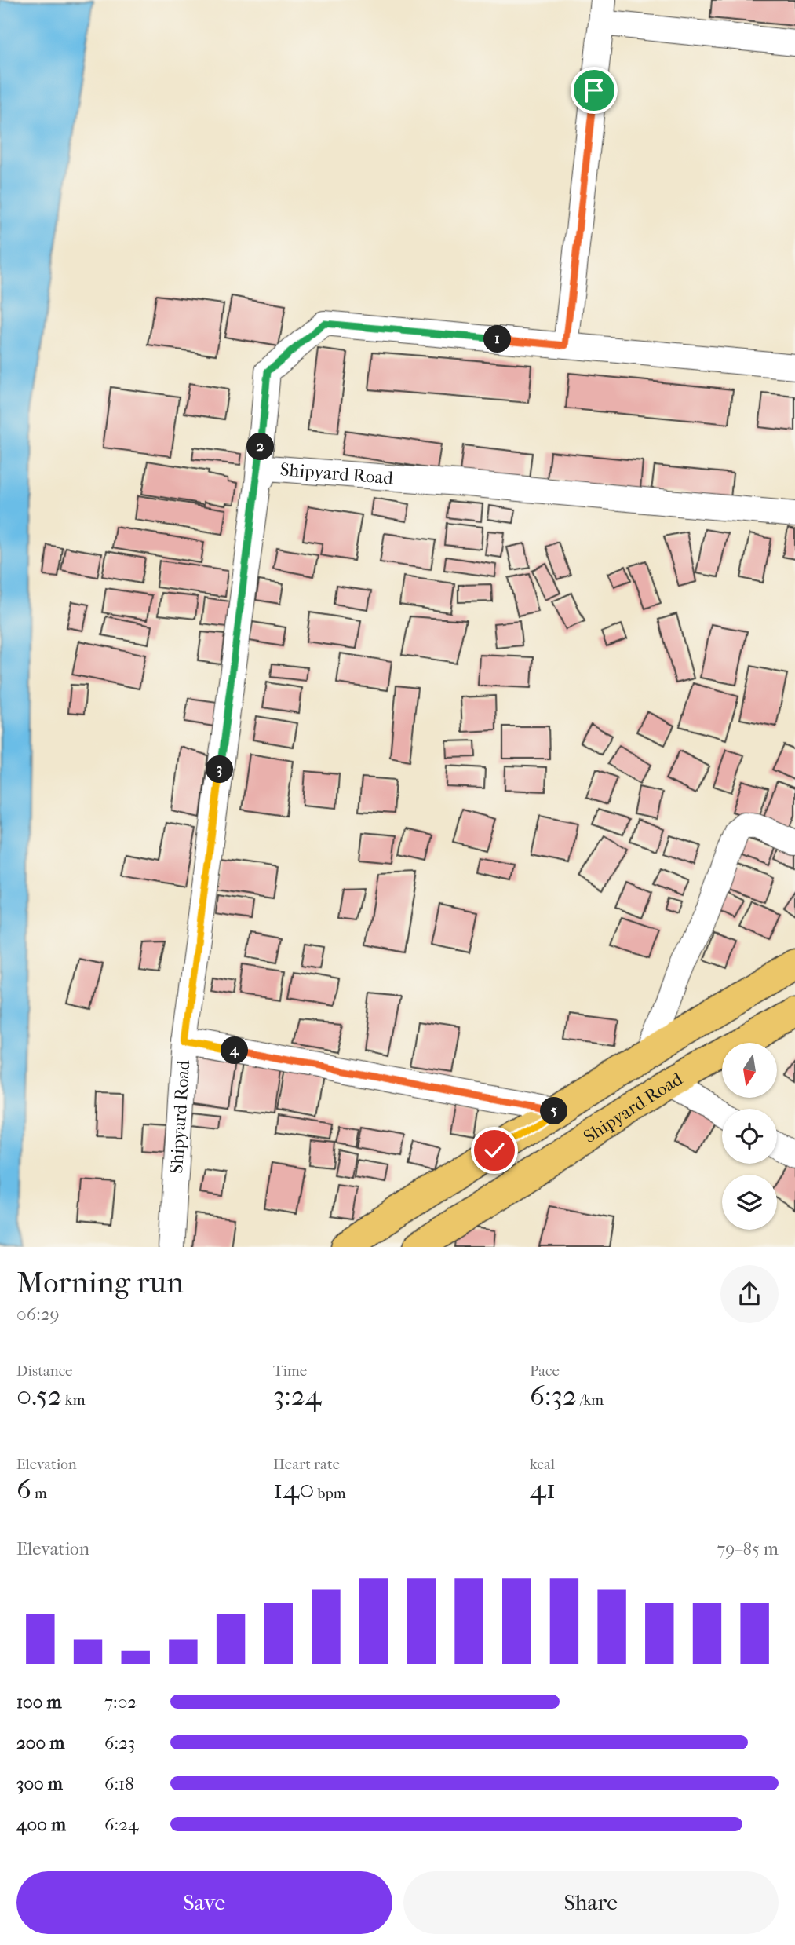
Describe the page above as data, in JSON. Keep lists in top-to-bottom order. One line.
{"streets":{"main road":["Shipyard Road"]},"north":"bottom","page":{"pins":["1","2","3","4","5"],"heading":["Morning run","06:29"],"stats":[["Distance","0.52 km"],["Time","3:24"],["Pace","6:32 /km"],["Elevation","6 m"],["Heart rate","140 bpm"],["kcal","41"]],"chart":["Elevation","79–85 m"],"list":[{"name":"100 m","note":"7:02"},{"name":"200 m","note":"6:23"},{"name":"300 m","note":"6:18"},{"name":"400 m","note":"6:24"}],"buttons":["Save","Share"]}}
